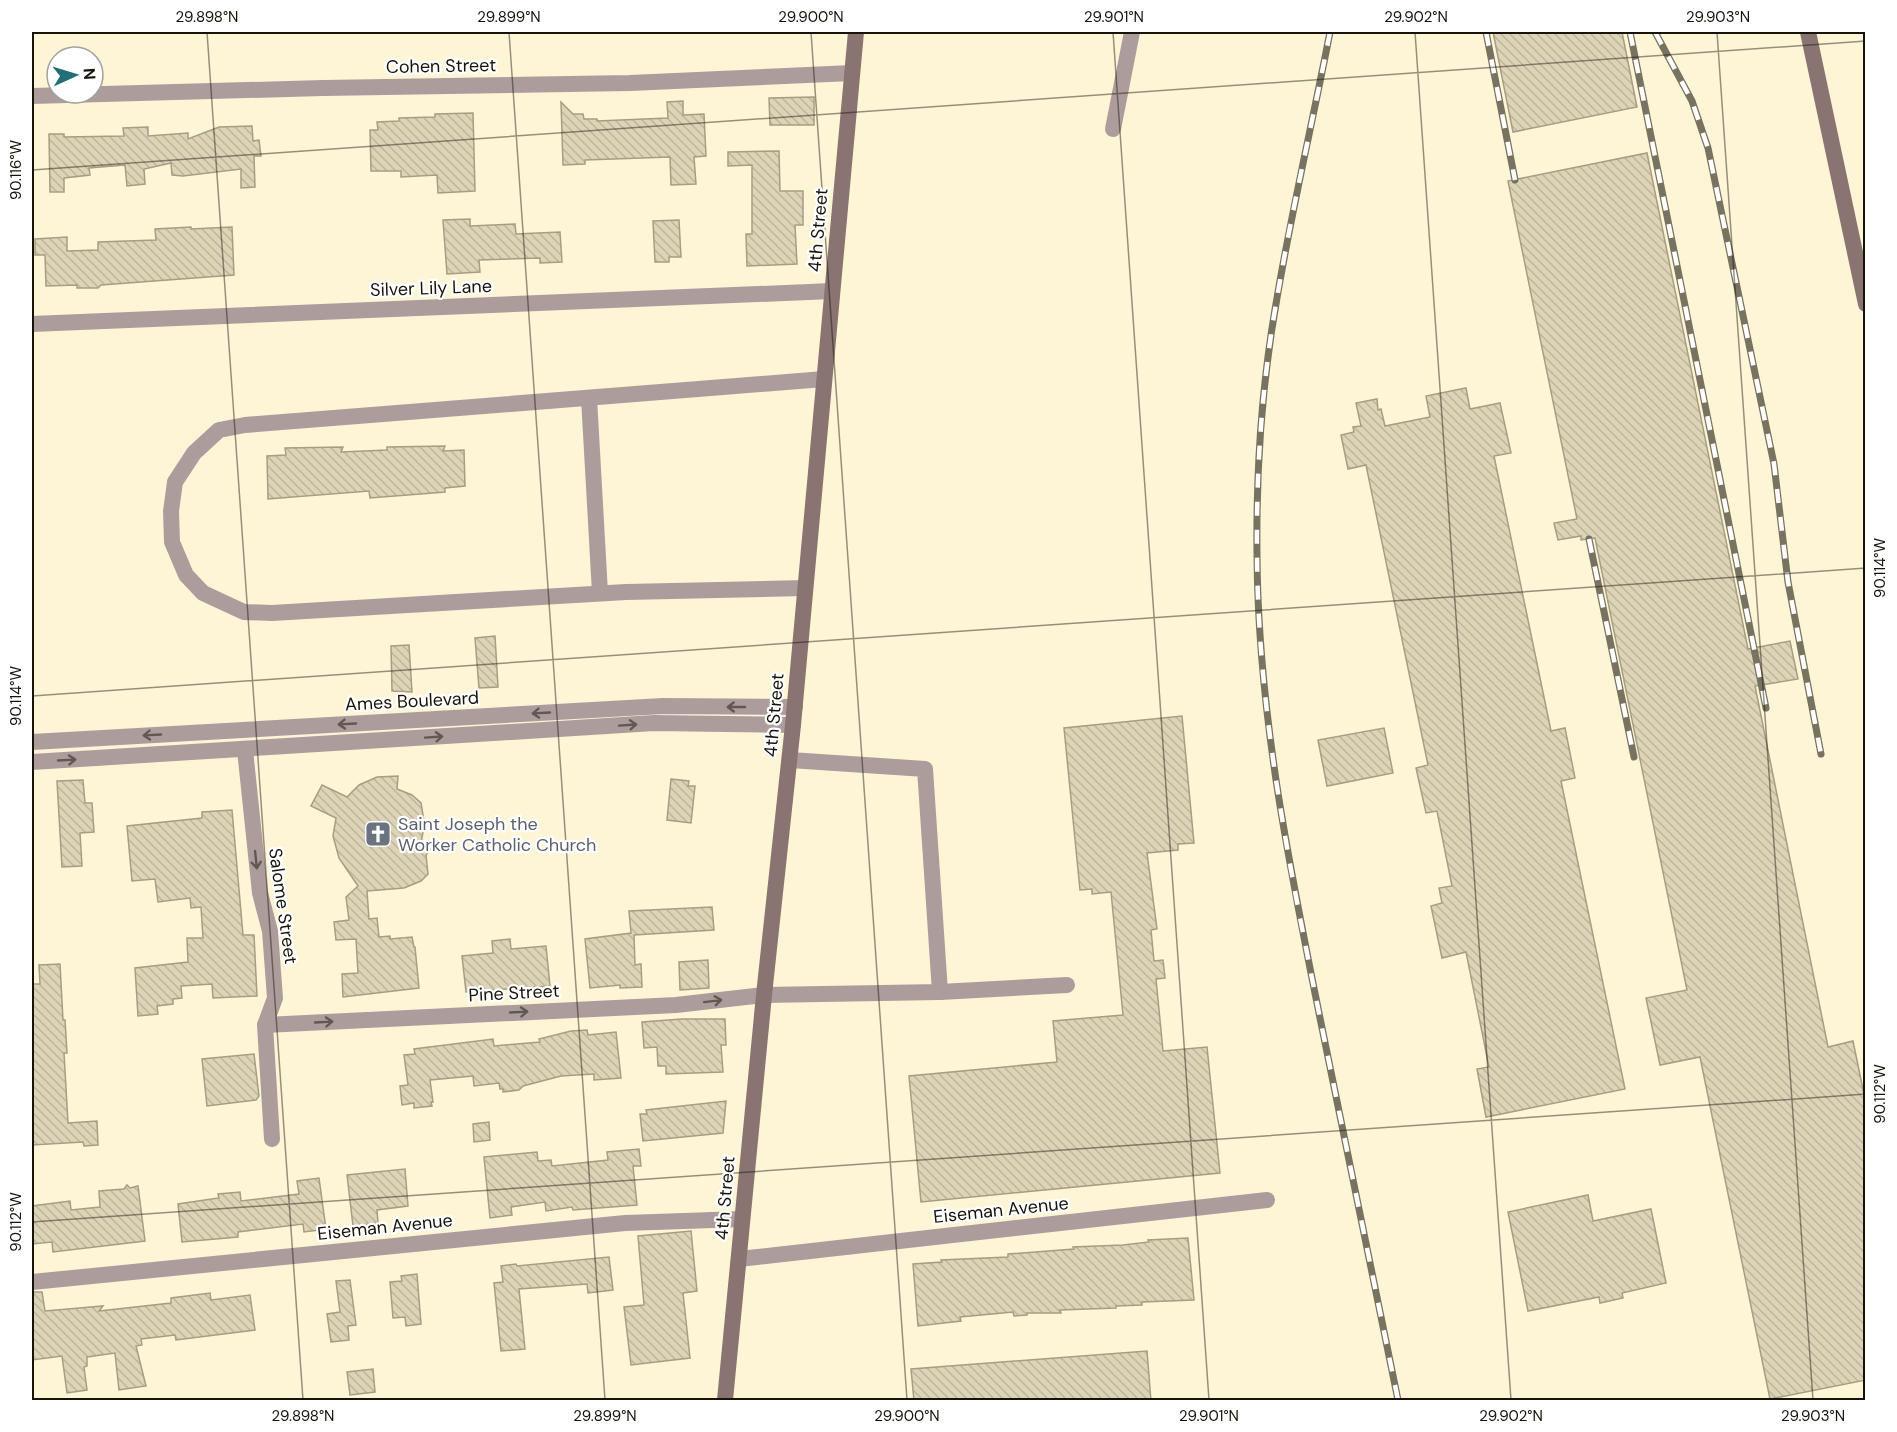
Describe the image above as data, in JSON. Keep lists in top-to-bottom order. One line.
{"streets":{"main road":["4th Street"],"street":["Cohen Street","Silver Lily Lane","Ames Boulevard","Salome Street","Pine Street","Eiseman Avenue"]},"crossings":[["Cohen Street","4th Street"],["4th Street","Silver Lily Lane"],["4th Street","Ames Boulevard"],["4th Street","Pine Street"],["4th Street","Eiseman Avenue"],["Ames Boulevard","Salome Street"],["Salome Street","Pine Street"]],"one_way":["Salome Street","Pine Street"],"places":{"church":["Saint Joseph the Worker Catholic Church"]},"north":"right","coordinates":["29.898°N","29.899°N","29.900°N","29.901°N","29.902°N","29.903°N","90.116°W","90.114°W","90.112°W"]}
